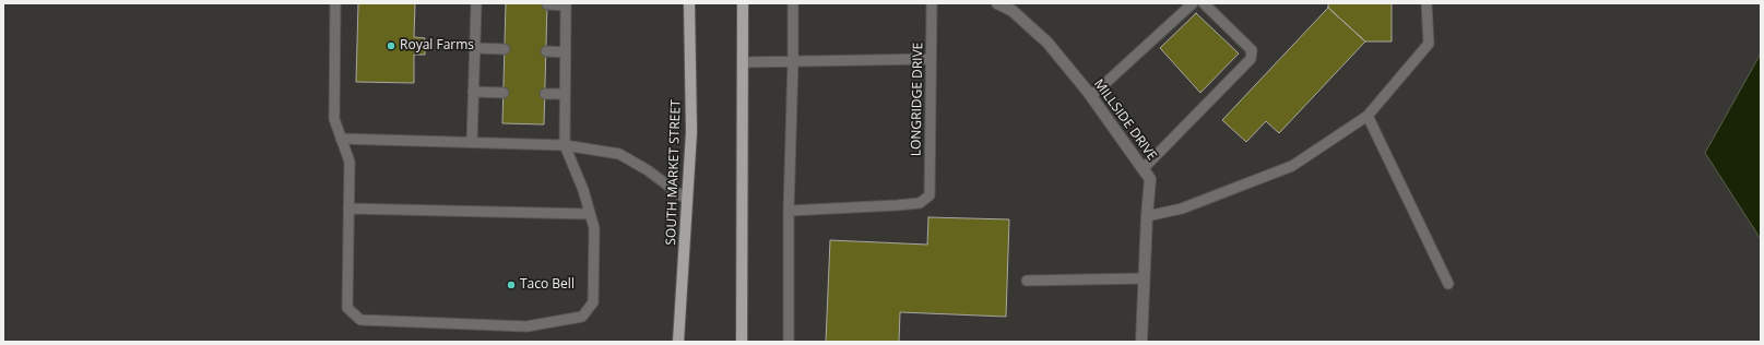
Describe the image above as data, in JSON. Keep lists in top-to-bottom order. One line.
{"streets":{"main road":["SOUTH MARKET STREET"],"street":["MILLSIDE DRIVE"],"lane":["LONGRIDGE DRIVE"]},"places":["Royal Farms","Taco Bell"]}
